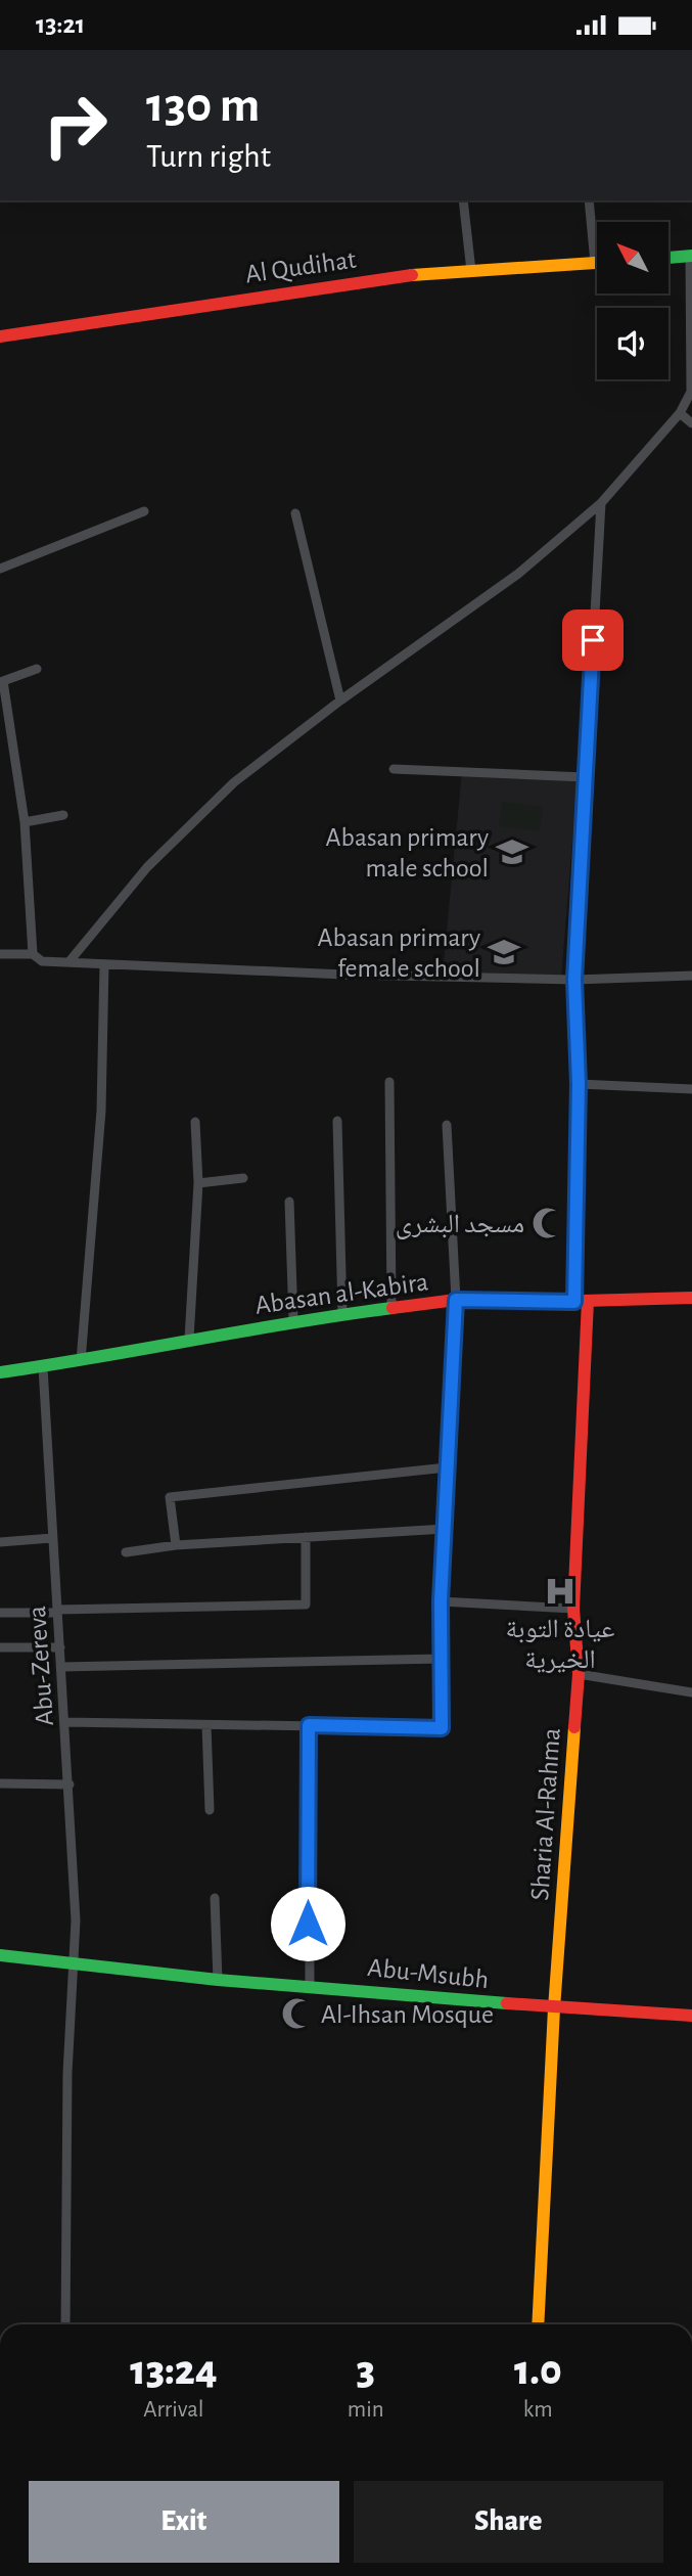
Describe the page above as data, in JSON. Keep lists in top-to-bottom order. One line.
{"streets":{"street":["Al Qudihat","Abasan al-Kabira","Abu-Zereva","Sharia Al-Rahma","Abu-Msubh"]},"crossings":[["Abasan al-Kabira","Abu-Zereva"],["Abasan al-Kabira","Sharia Al-Rahma"],["Abu-Zereva","Abu-Msubh"],["Sharia Al-Rahma","Abu-Msubh"]],"places":{"school or university":["Abasan primary male school","Abasan primary female school"],"mosque":["مسجد البشرى","Al-Ihsan Mosque"],"hospital":["عيادة التوبة الخيرية"]},"north":"top left","page":{"status":"13:21","turn":["130 m","Turn right"],"eta":["13:24","Arrival","3","min","1.0","km"],"buttons":["Exit","Share"]}}
